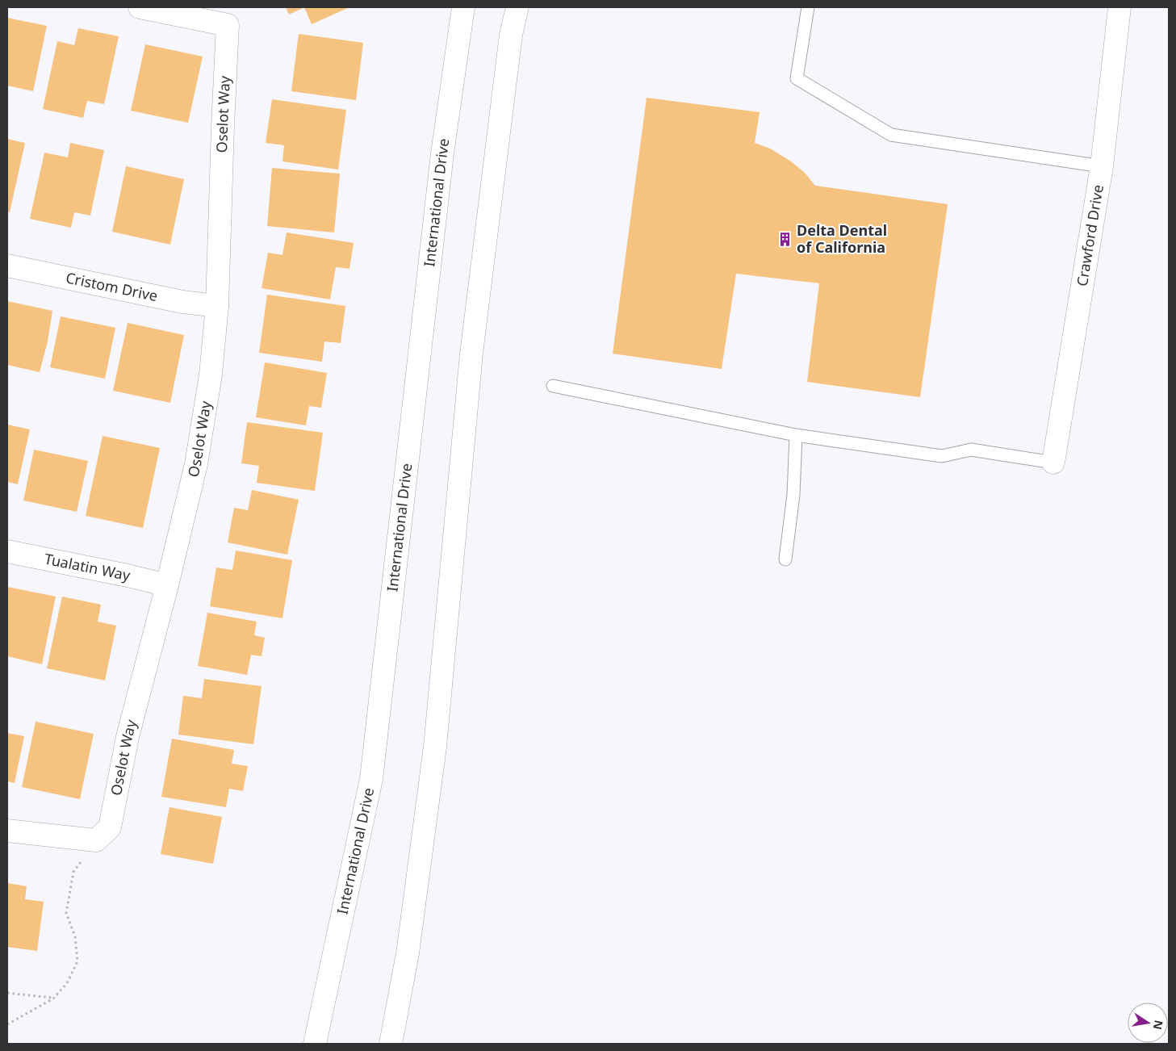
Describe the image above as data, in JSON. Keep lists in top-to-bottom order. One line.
{"streets":{"main road":["Oselot Way","International Drive","Crawford Drive","Cristom Drive","Tualatin Way"]},"crossings":[["Oselot Way","Cristom Drive"],["Oselot Way","Tualatin Way"]],"places":{"building":["Delta Dental of California"]},"north":"right"}
